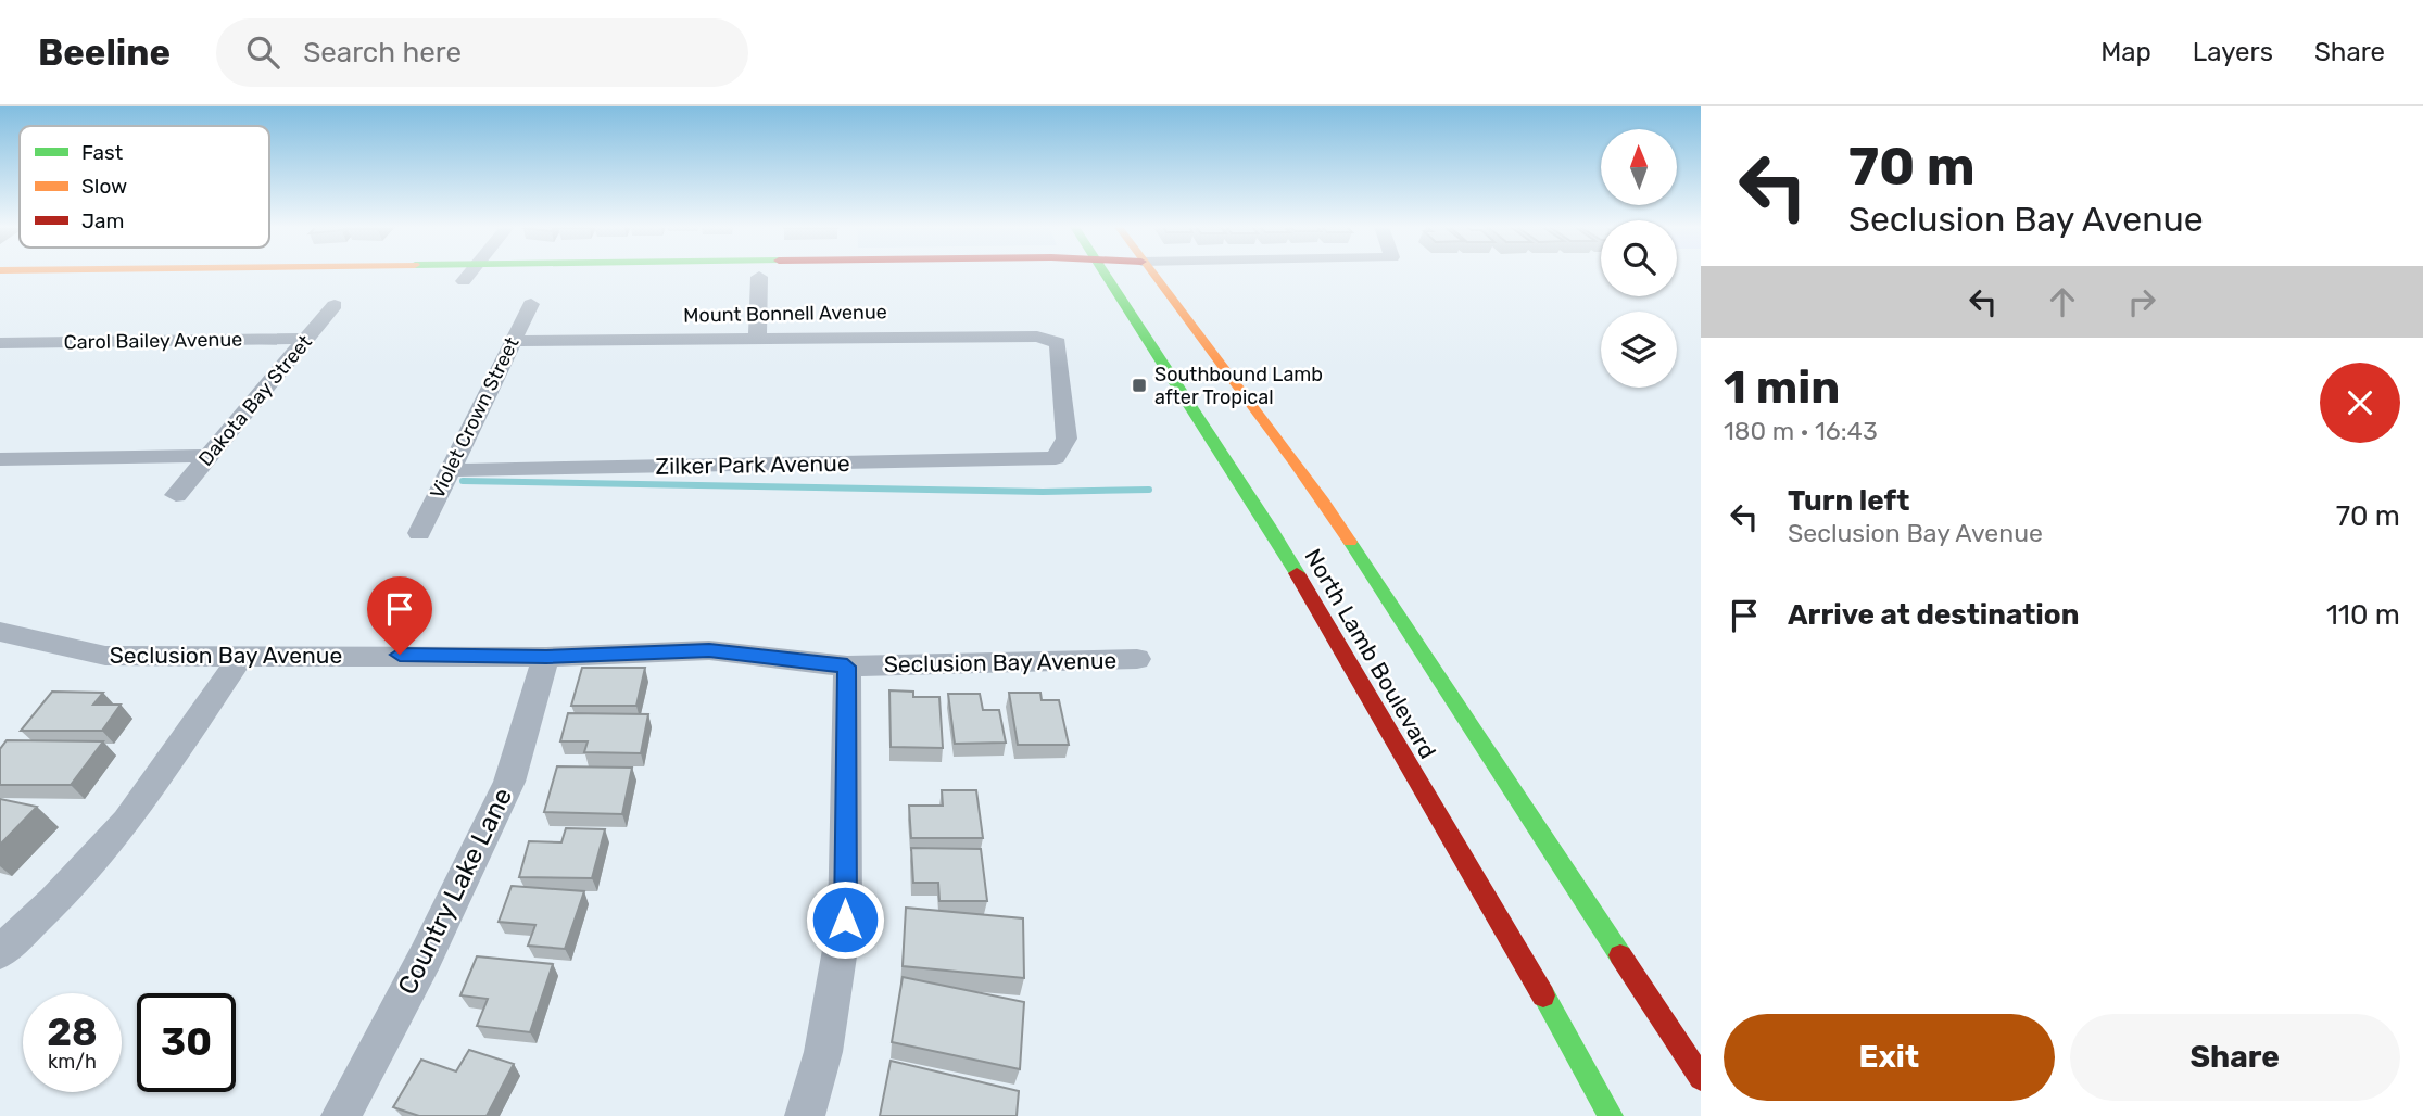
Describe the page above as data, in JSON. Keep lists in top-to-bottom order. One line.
{"streets":{"main road":["North Lamb Boulevard"],"street":["Mount Bonnell Avenue","Carol Bailey Avenue","Dakota Bay Street","Violet Crown Street","Zilker Park Avenue","Seclusion Bay Avenue","Country Lake Lane"]},"crossings":[["Mount Bonnell Avenue","Violet Crown Street"],["Mount Bonnell Avenue","Zilker Park Avenue"],["Carol Bailey Avenue","Dakota Bay Street"],["Violet Crown Street","Zilker Park Avenue"],["Seclusion Bay Avenue","Country Lake Lane"]],"places":{"transit":["Southbound Lamb after Tropical"]},"legend":["Fast","Slow","Jam"],"north":"top","page":{"header":"Beeline","search":"Search here","nav":["Map","Layers","Share"],"turn":["70 m","Seclusion Bay Avenue"],"heading":["1 min","180 m · 16:43"],"list":[{"name":"Turn left","note":"Seclusion Bay Avenue","value":"70 m"},{"name":"Arrive at destination","value":"110 m"}],"speed":"28 km/h","limit":"30","buttons":["Exit","Share"]}}
